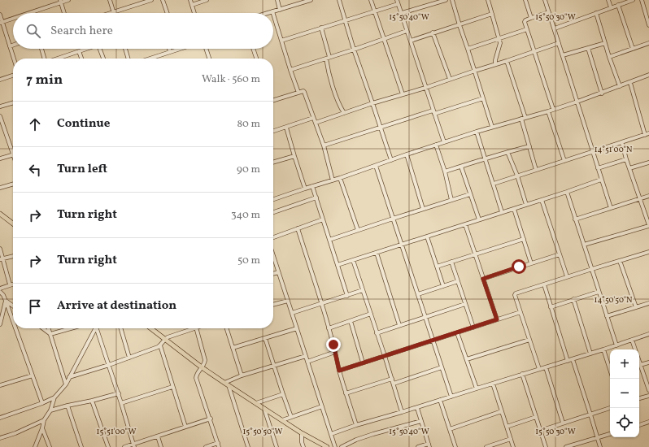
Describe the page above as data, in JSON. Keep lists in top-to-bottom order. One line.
{"page":{"search":"Search here","heading":["7 min","Walk · 560 m"],"list":[["Continue","80 m"],["Turn left","90 m"],["Turn right","340 m"],["Turn right","50 m"],"Arrive at destination"],"map_buttons":["+","−"]},"coordinates":["15°50'40\"W","15°50'30\"W","14°51'00\"N","14°50'50\"N","15°51'00\"W","15°50'50\"W"]}
